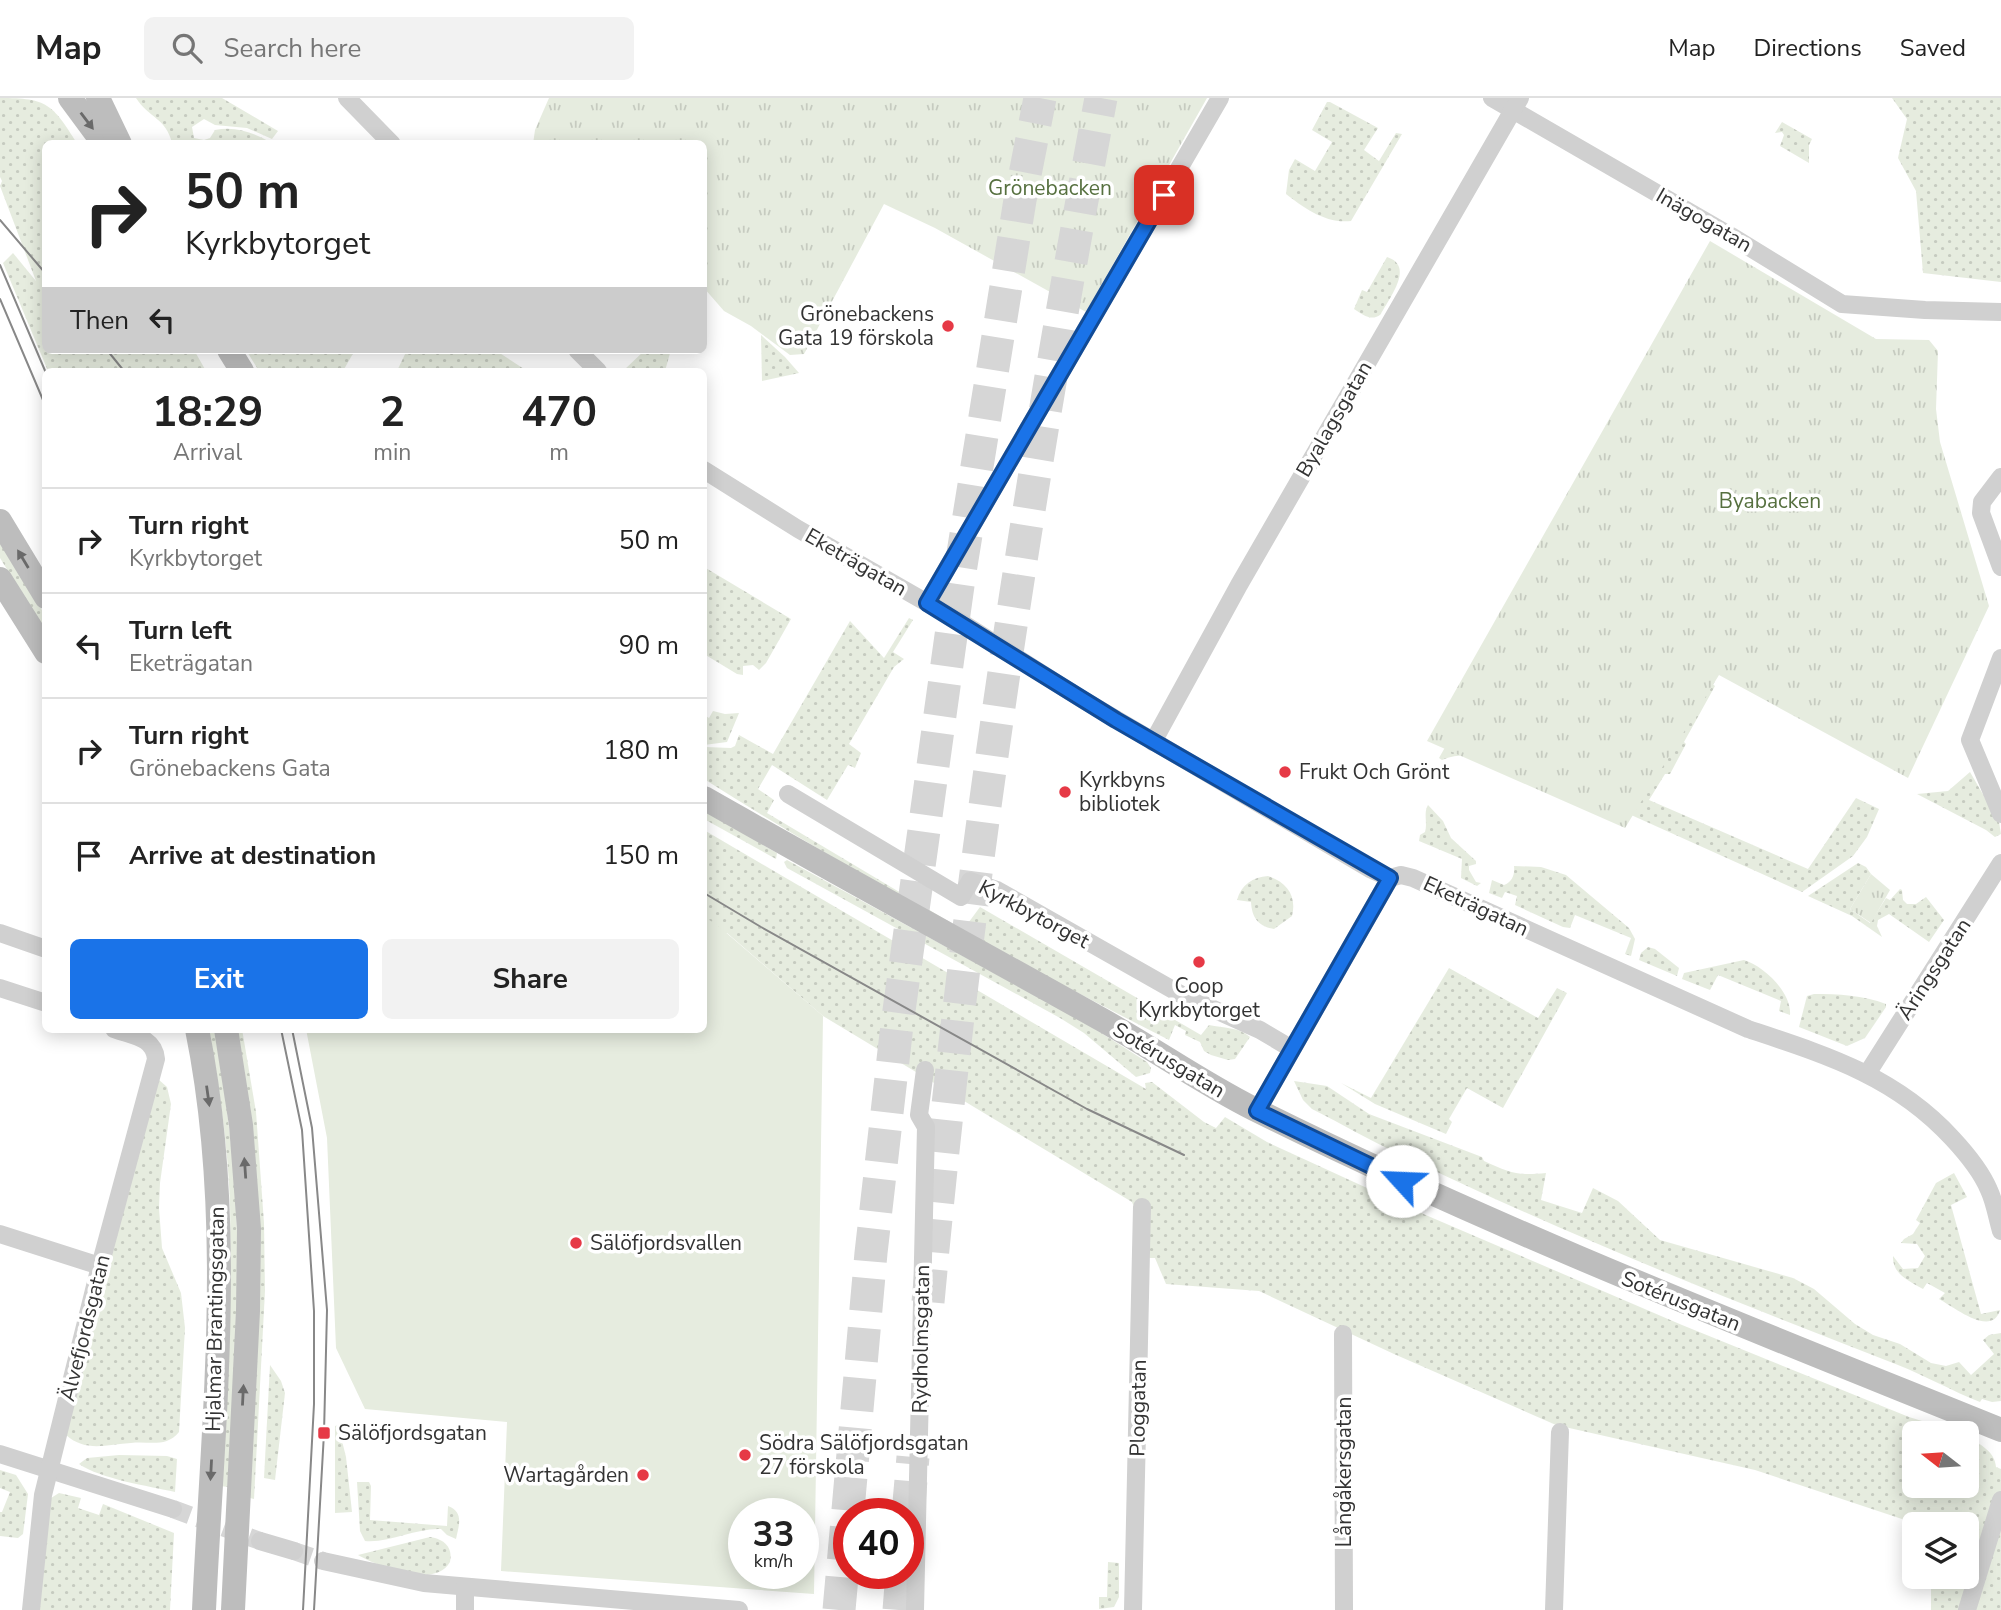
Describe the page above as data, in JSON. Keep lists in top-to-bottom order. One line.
{"streets":{"street":["Inägogatan","Byalagsgatan","Eketrägatan","Kyrkbytorget","Äringsgatan","Sotérusgatan","Hjalmar Brantingsgatan","Älvefjordsgatan","Rydholmsgatan","Ploggatan","Långåkersgatan"]},"crossings":[["Inägogatan","Byalagsgatan"],["Byalagsgatan","Eketrägatan"],["Eketrägatan","Äringsgatan"]],"parks":["Grönebacken","Byabacken"],"places":{"other":["Grönebackens Gata 19 förskola","Frukt Och Grönt","Kyrkbyns bibliotek","Coop Kyrkbytorget","Sälöfjordsvallen","Södra Sälöfjordsgatan 27 förskola","Wartagården"],"transit":["Sälöfjordsgatan"]},"north":"left","page":{"header":"Map","search":"Search here","nav":["Map","Directions","Saved"],"turn":["50 m","Kyrkbytorget"],"then":"Then","eta":["18:29","Arrival","2","min","470","m"],"list":[{"name":"Turn right","note":"Kyrkbytorget","value":"50 m"},{"name":"Turn left","note":"Eketrägatan","value":"90 m"},{"name":"Turn right","note":"Grönebackens Gata","value":"180 m"},{"name":"Arrive at destination","value":"150 m"}],"buttons":["Exit","Share"],"speed":"33 km/h","limit":"40"}}
